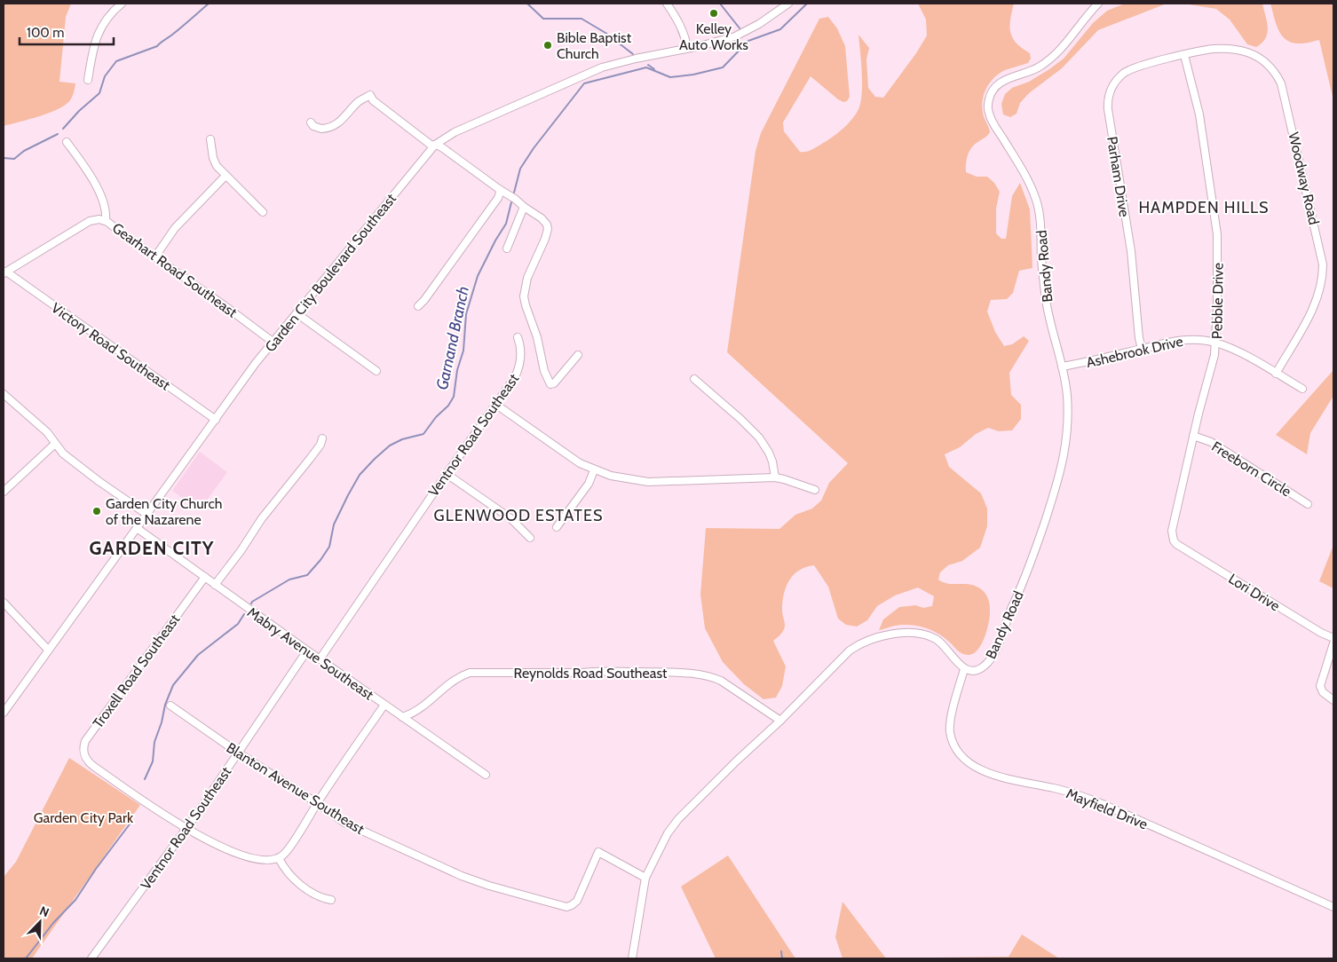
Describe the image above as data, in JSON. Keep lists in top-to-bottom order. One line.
{"streets":{"street":["Parham Drive","Woodway Road","Bandy Road","Gearhart Road Southeast","Garden City Boulevard Southeast","Pebble Drive","Victory Road Southeast","Ashebrook Drive","Ventnor Road Southeast","Freeborn Circle","Lori Drive","Mabry Avenue Southeast","Troxell Road Southeast","Reynolds Road Southeast","Blanton Avenue Southeast","Mayfield Drive"]},"crossings":[["Parham Drive","Woodway Road"],["Parham Drive","Pebble Drive"],["Parham Drive","Ashebrook Drive"],["Woodway Road","Pebble Drive"],["Woodway Road","Ashebrook Drive"],["Bandy Road","Ashebrook Drive"],["Bandy Road","Mayfield Drive"],["Gearhart Road Southeast","Garden City Boulevard Southeast"],["Garden City Boulevard Southeast","Victory Road Southeast"],["Garden City Boulevard Southeast","Mabry Avenue Southeast"],["Pebble Drive","Ashebrook Drive"],["Pebble Drive","Freeborn Circle"],["Pebble Drive","Lori Drive"],["Ventnor Road Southeast","Mabry Avenue Southeast"],["Ventnor Road Southeast","Troxell Road Southeast"],["Ventnor Road Southeast","Blanton Avenue Southeast"],["Mabry Avenue Southeast","Troxell Road Southeast"],["Mabry Avenue Southeast","Reynolds Road Southeast"]],"districts":["HAMPDEN HILLS","GLENWOOD ESTATES","GARDEN CITY"],"water":["Garnand Branch"],"parks":["Garden City Park"],"places":["Kelley Auto Works","Bible Baptist Church","Garden City Church of the Nazarene"],"scale_bar":"100 m","north":"top right"}
